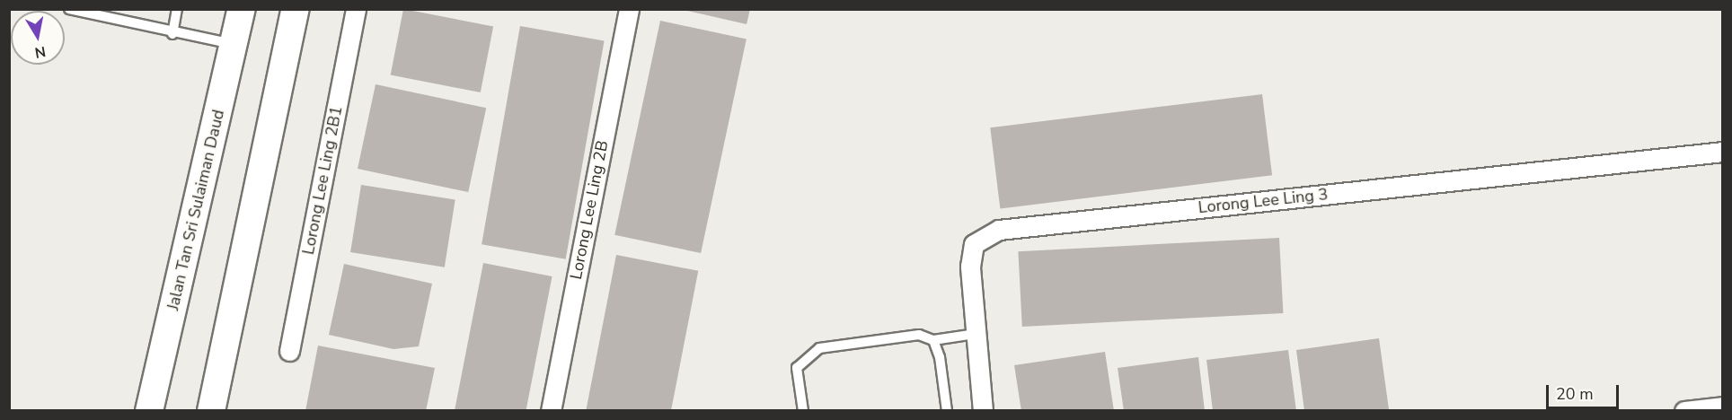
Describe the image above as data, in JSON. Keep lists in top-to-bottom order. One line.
{"streets":{"main road":["Jalan Tan Sri Sulaiman Daud"],"street":["Lorong Lee Ling 2B1","Lorong Lee Ling 3","Lorong Lee Ling 2B"]},"scale_bar":"20 m","north":"bottom"}
